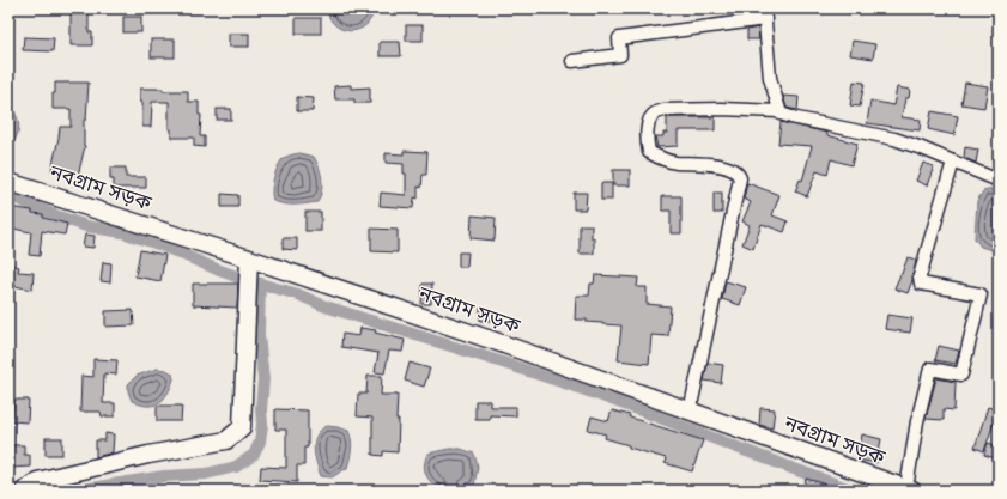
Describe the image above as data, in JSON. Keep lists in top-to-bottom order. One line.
{"streets":{"main road":["নবগ্রাম সড়ক"]}}
